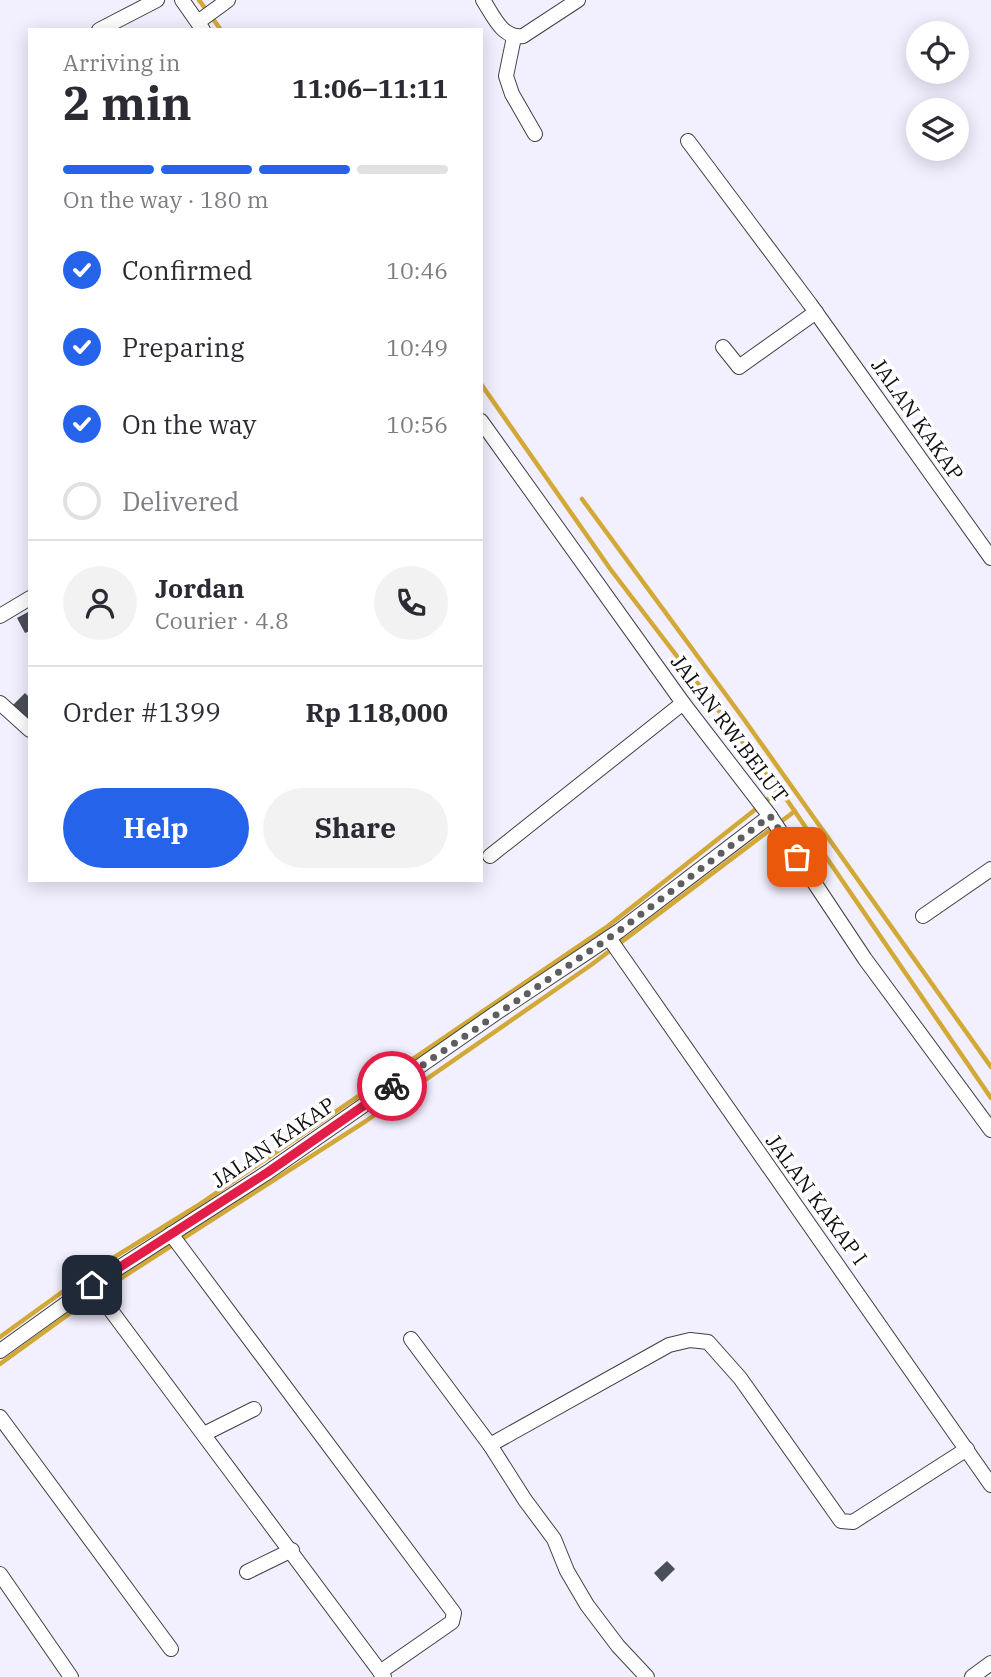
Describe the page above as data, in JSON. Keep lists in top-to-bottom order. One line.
{"streets":{"street":["JALAN KAKAP","JALAN RW.BELUT","JALAN KAKAP I"]},"crossings":[["JALAN KAKAP","JALAN RW.BELUT"],["JALAN KAKAP","JALAN KAKAP I"]],"page":{"heading":["2 min","Arriving in","11:06–11:11"],"panel":["Jordan","Courier · 4.8","Order #1399","Rp 118,000"],"bar":"On the way · 180 m","list":[["Confirmed","10:46"],["Preparing","10:49"],["On the way","10:56"],"Delivered"],"buttons":["Help","Share"]}}
